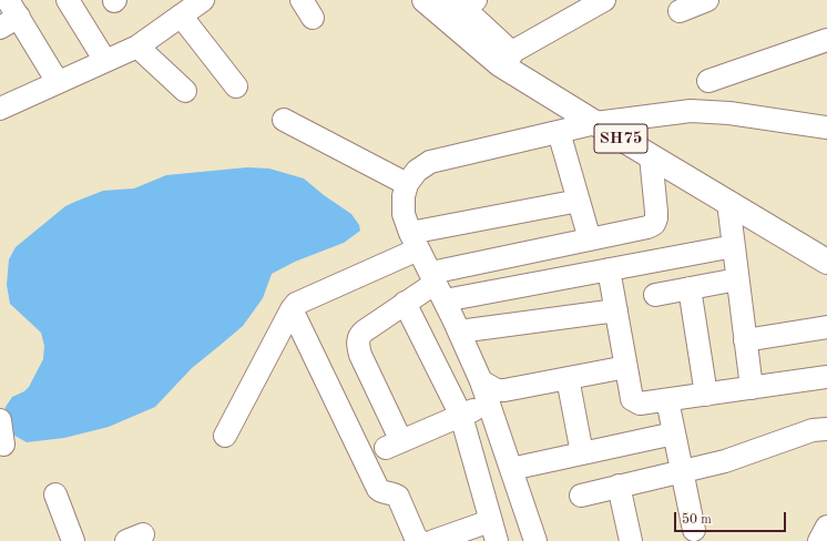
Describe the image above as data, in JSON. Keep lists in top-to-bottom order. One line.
{"streets":{"main road":["SH75"]},"scale_bar":"50 m"}
